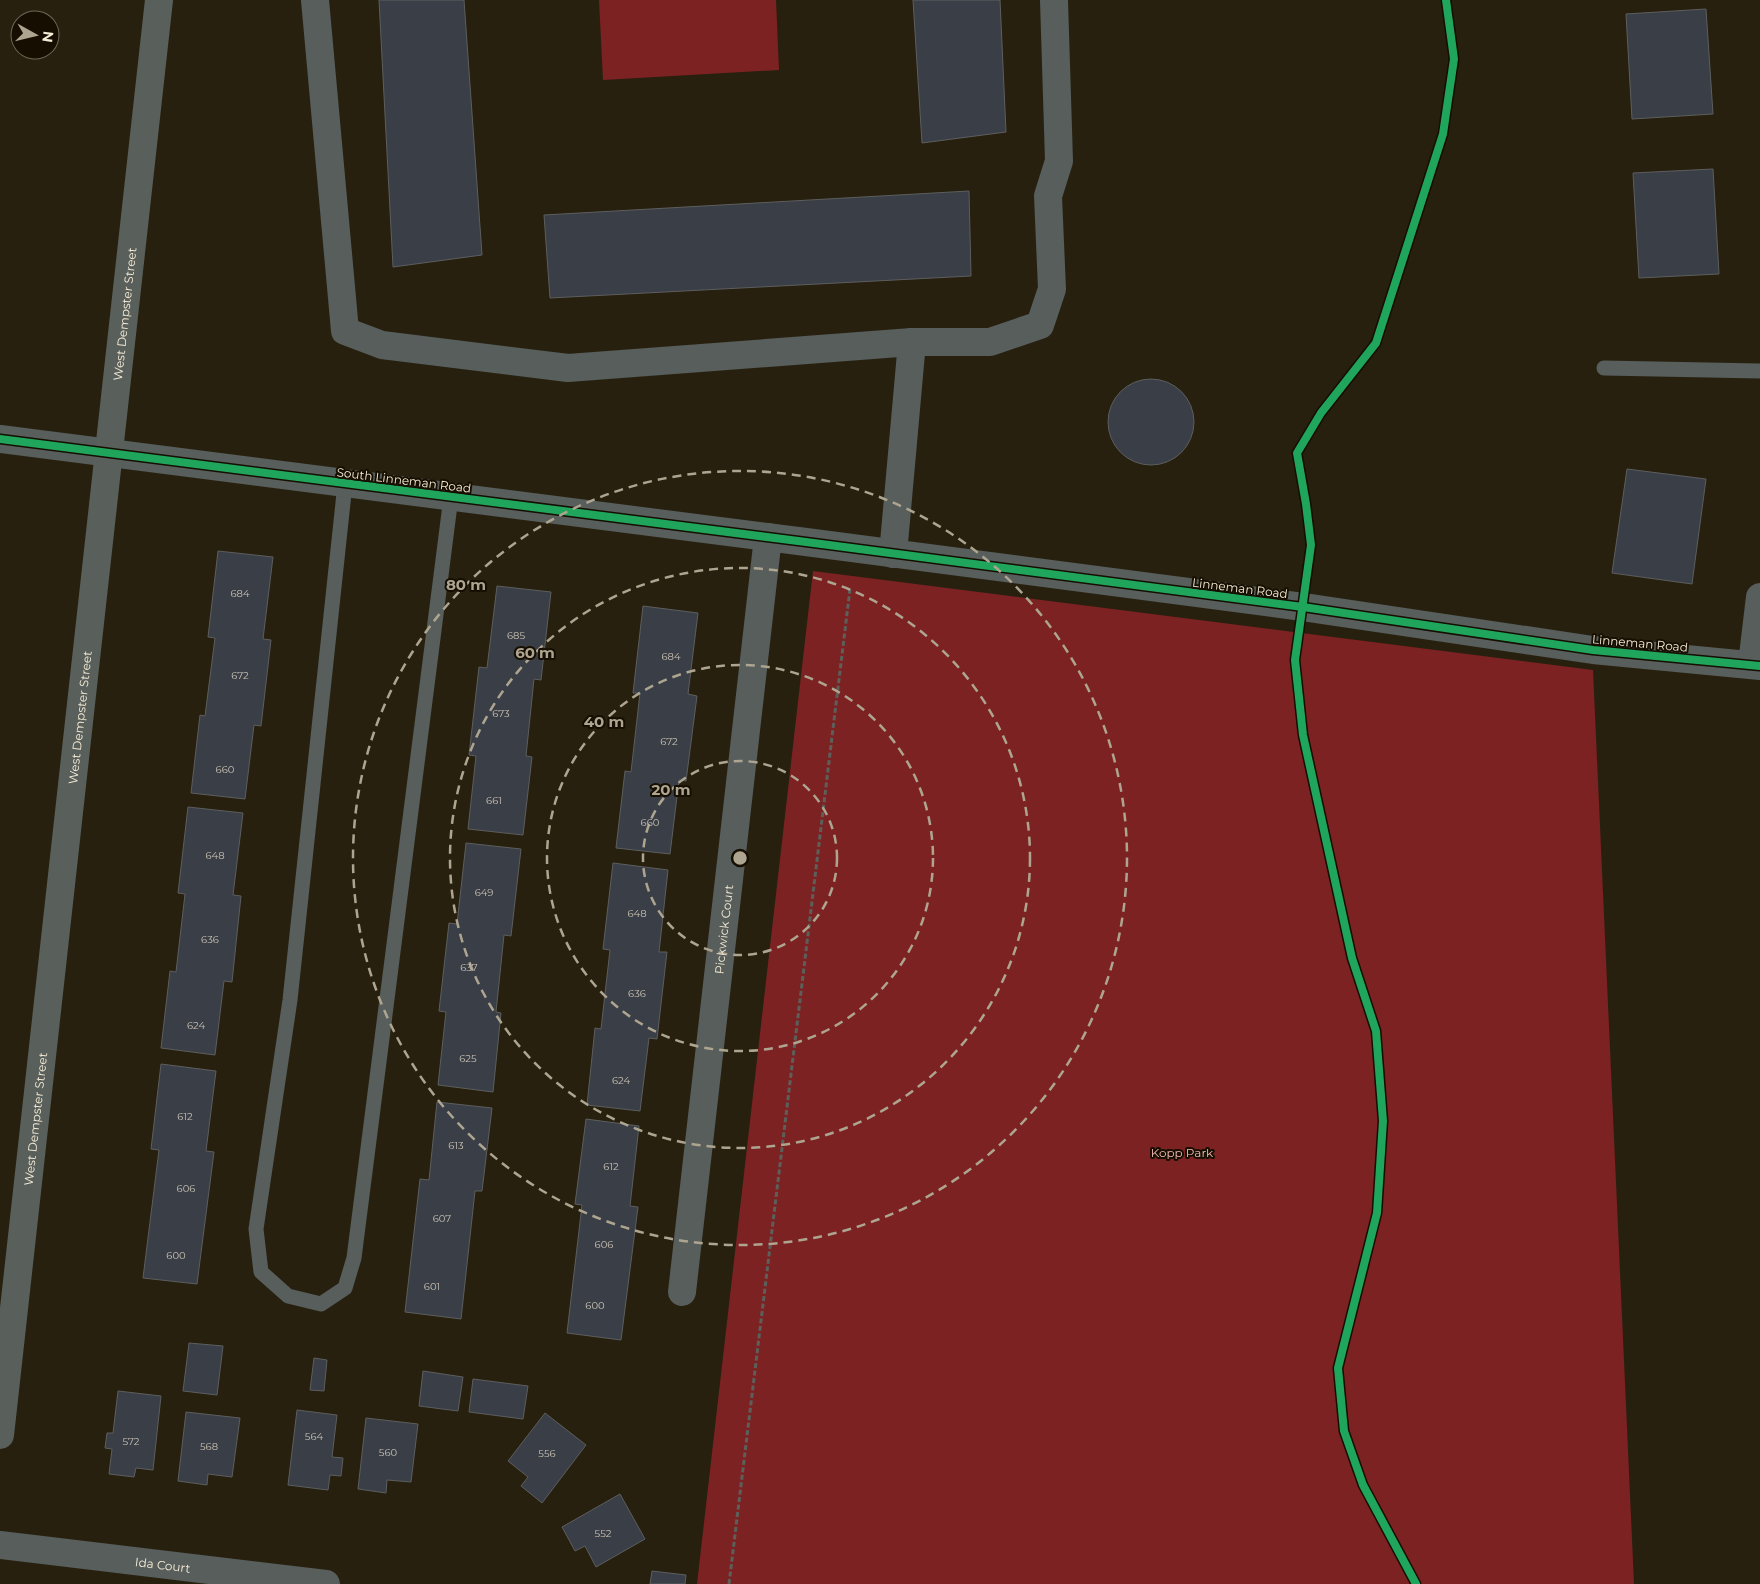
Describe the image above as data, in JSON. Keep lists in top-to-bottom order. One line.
{"streets":{"main road":["West Dempster Street"],"street":["South Linneman Road","Linneman Road","Pickwick Court","Ida Court"]},"crossings":[["West Dempster Street","South Linneman Road"],["South Linneman Road","Linneman Road"],["South Linneman Road","Pickwick Court"]],"parks":["Kopp Park"],"house_numbers":["684","685","684","672","673","672","660","661","660","648","649","648","636","637","636","624","625","624","612","613","612","606","607","606","600","601","600","564","572","568","560","556","552"],"north":"right","rings":["80 m","60 m","40 m","20 m"]}
